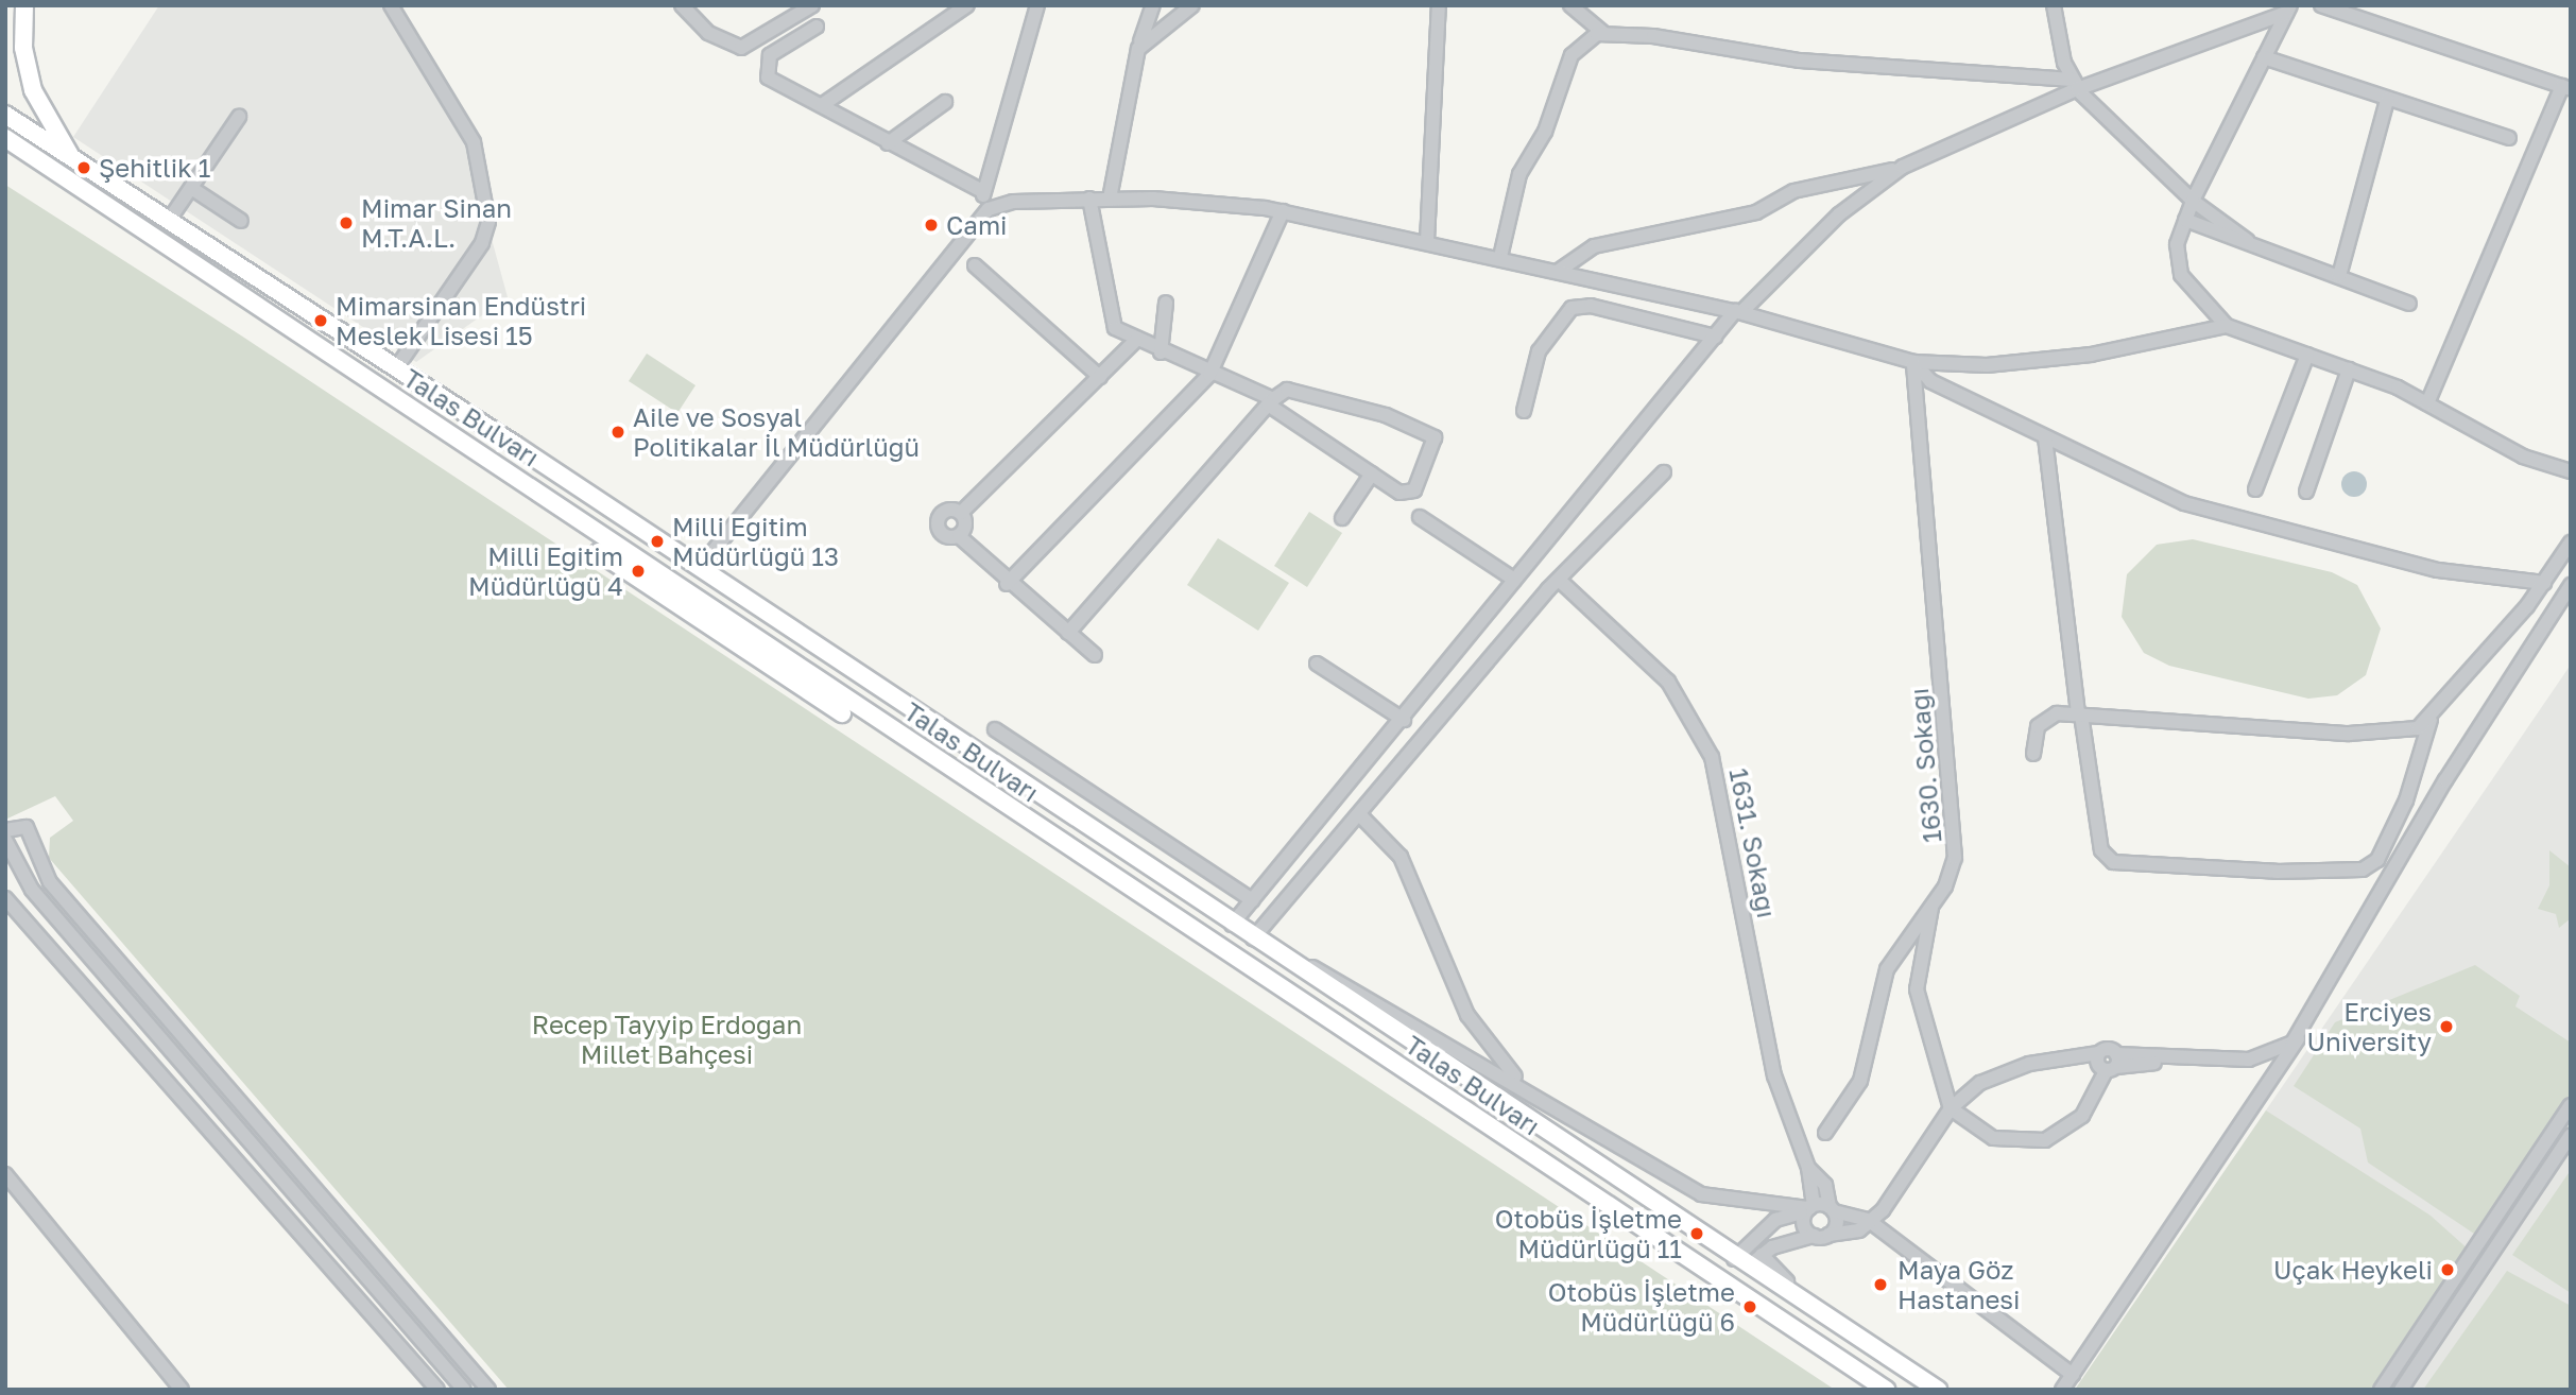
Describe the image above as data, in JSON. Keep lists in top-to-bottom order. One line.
{"streets":{"main road":["Talas Bulvarı"],"street":["1630. Sokağı","1631. Sokağı"]},"parks":["Recep Tayyip Erdoğan Millet Bahçesi"],"places":["Şehitlik 1","Mimar Sinan M.T.A.L.","Cami","Mimarsinan Endüstri Meslek Lisesi 15","Aile ve Sosyal Politikalar İl Müdürlüğü","Milli Eğitim Müdürlüğü 13","Milli Eğitim Müdürlüğü 4","Erciyes University","Otobüs İşletme Müdürlüğü 11","Uçak Heykeli","Maya Göz Hastanesi","Otobüs İşletme Müdürlüğü 6"]}
